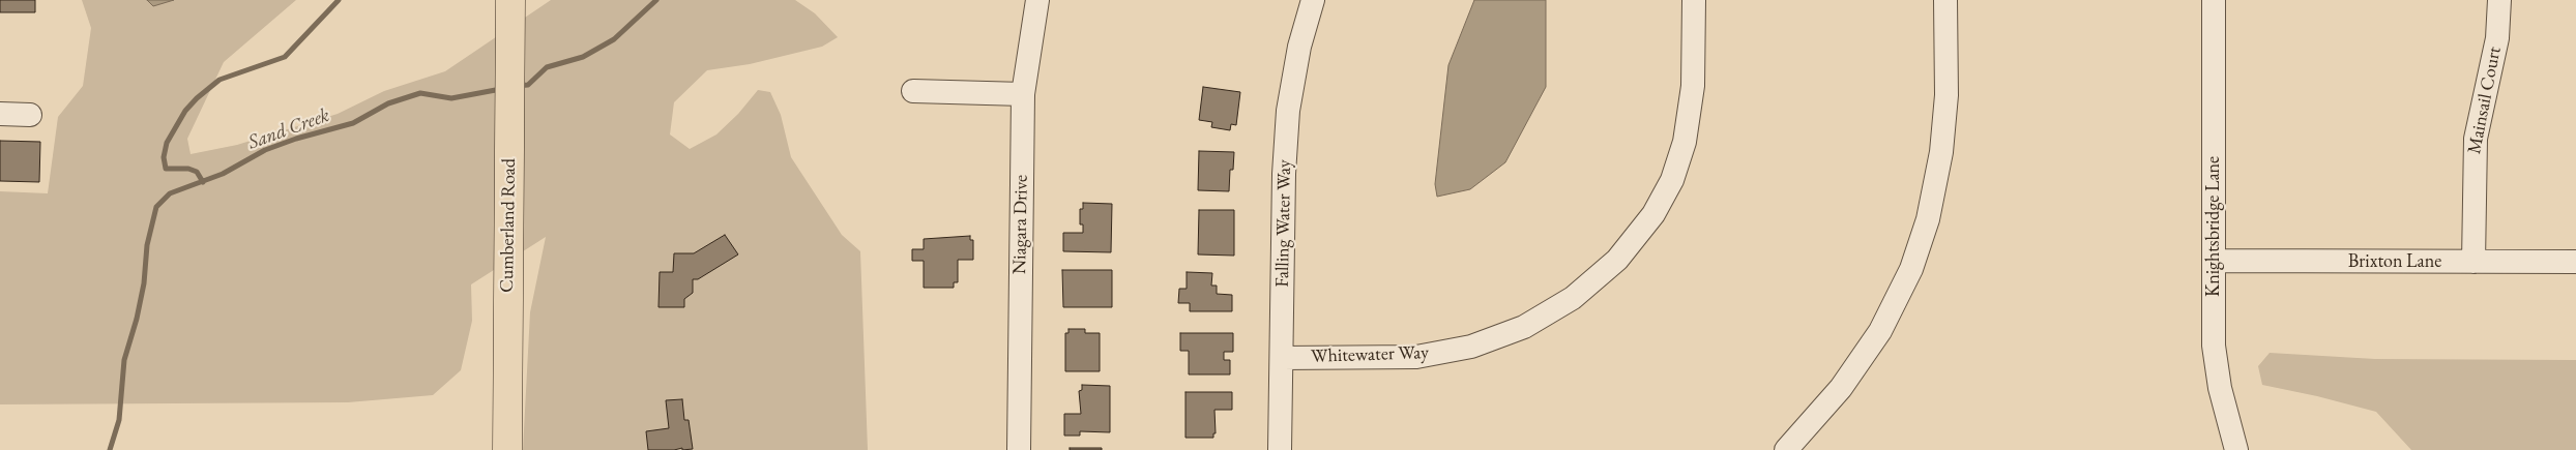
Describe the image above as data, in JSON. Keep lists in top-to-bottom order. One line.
{"streets":{"main road":["Cumberland Road"],"street":["Mainsail Court","Falling Water Way","Niagara Drive","Knightsbridge Lane","Brixton Lane","Whitewater Way"]},"crossings":[["Mainsail Court","Brixton Lane"],["Falling Water Way","Whitewater Way"],["Knightsbridge Lane","Brixton Lane"]],"water":["Sand Creek"]}
